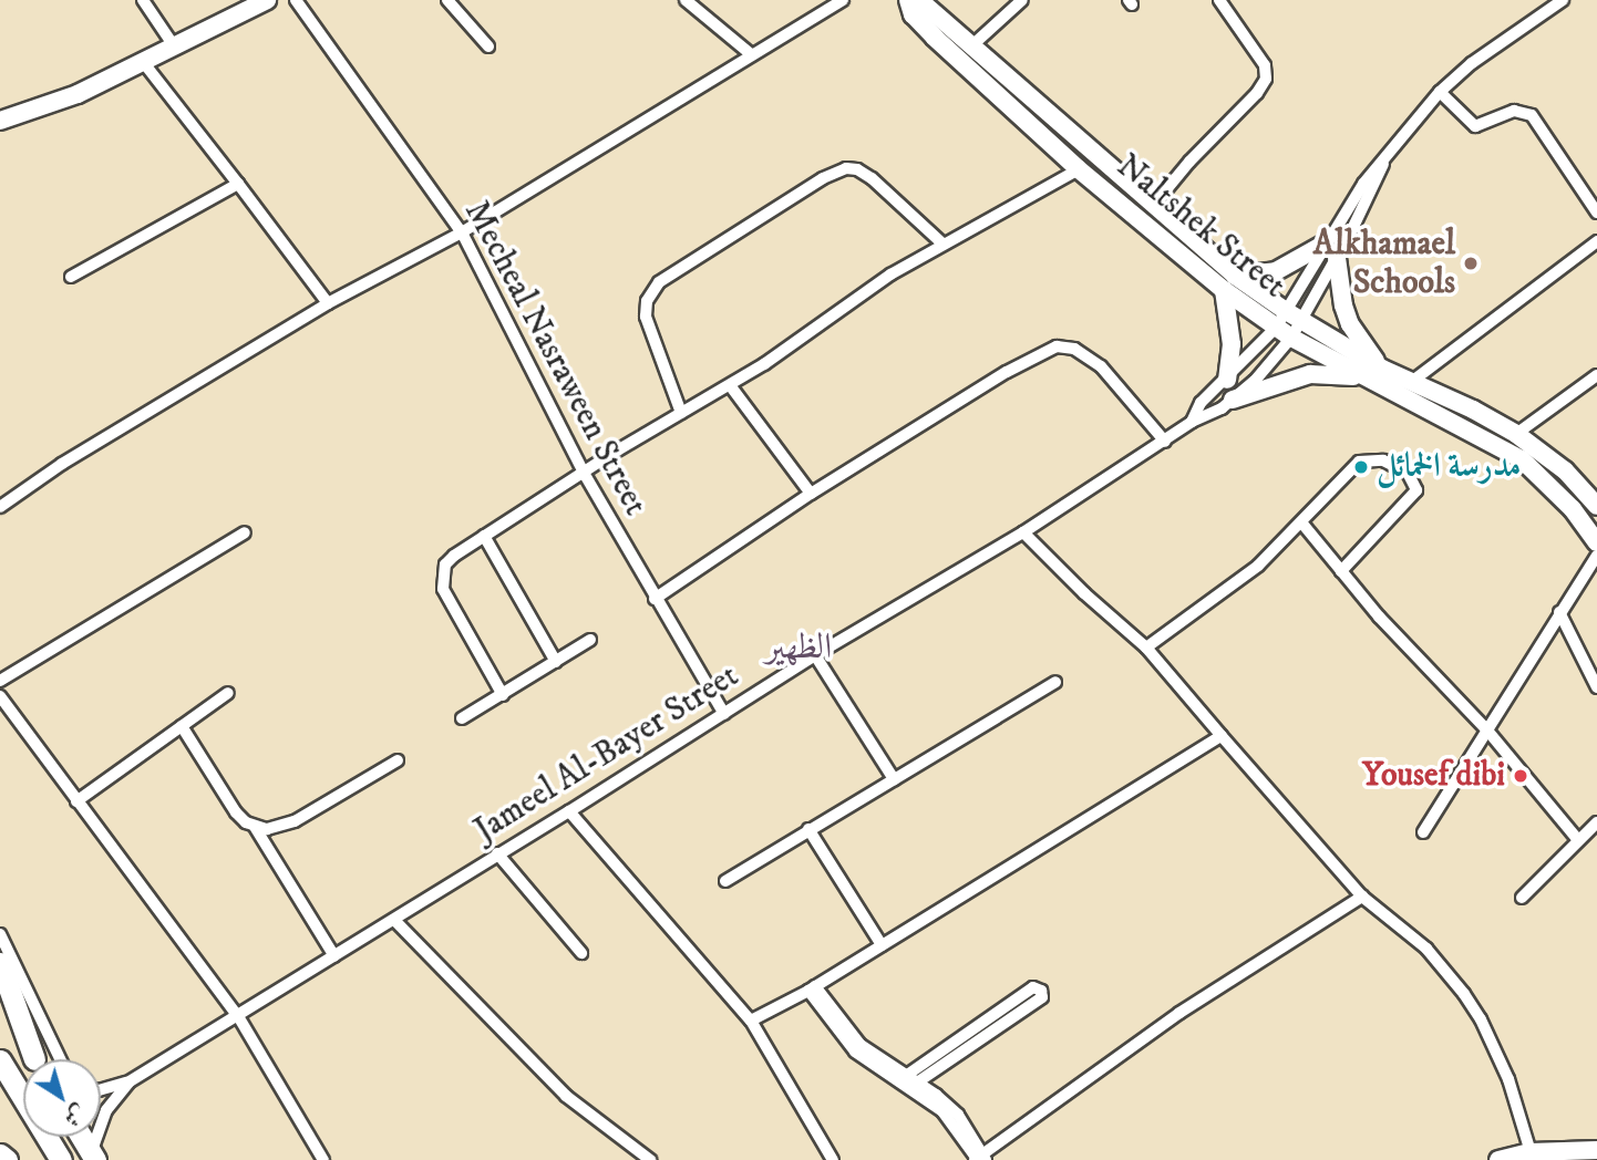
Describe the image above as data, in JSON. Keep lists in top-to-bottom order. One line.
{"streets":{"main road":["Naltshek Street"],"street":["Mecheal Nasraween Street","Jameel Al-Bayer Street"]},"crossings":[["Naltshek Street","Jameel Al-Bayer Street"],["Mecheal Nasraween Street","Jameel Al-Bayer Street"]],"districts":["الظهير"],"places":["Alkhamael Schools","مدرسة الخمائل","Yousef dibi"],"north":"bottom right"}
